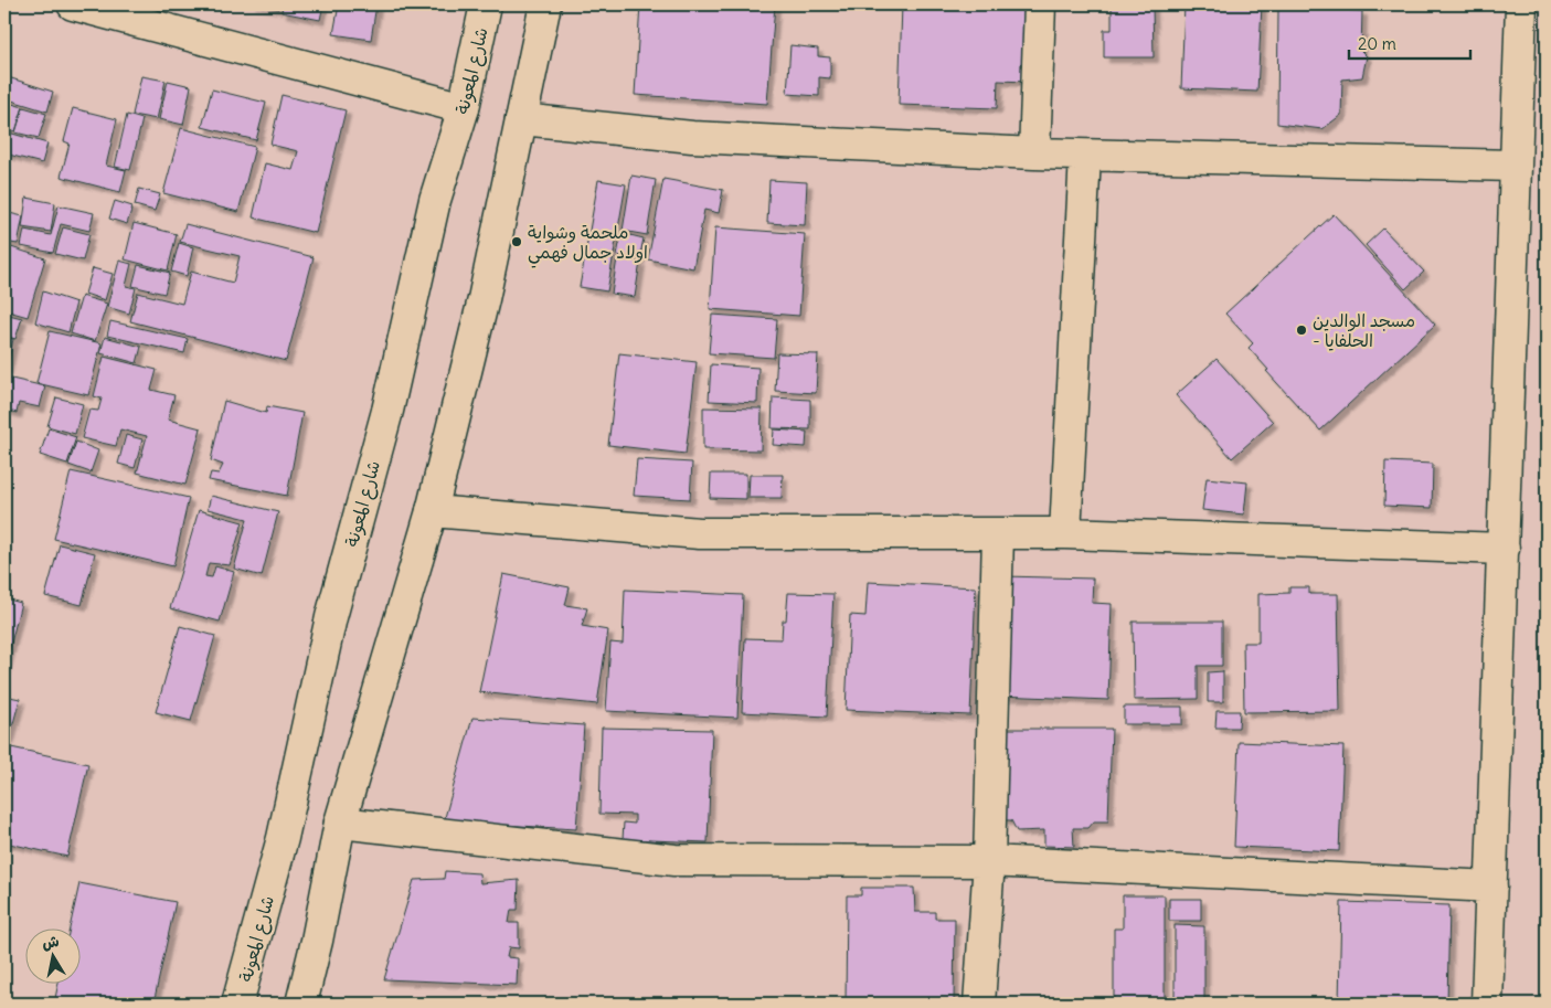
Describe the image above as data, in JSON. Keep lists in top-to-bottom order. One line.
{"streets":{"main road":["شارع المعونة"]},"places":["ملحمة وشواية اولاد جمال فهمي","مسجد الوالدين - الحلفايا"],"scale_bar":"20 m","north":"top"}
